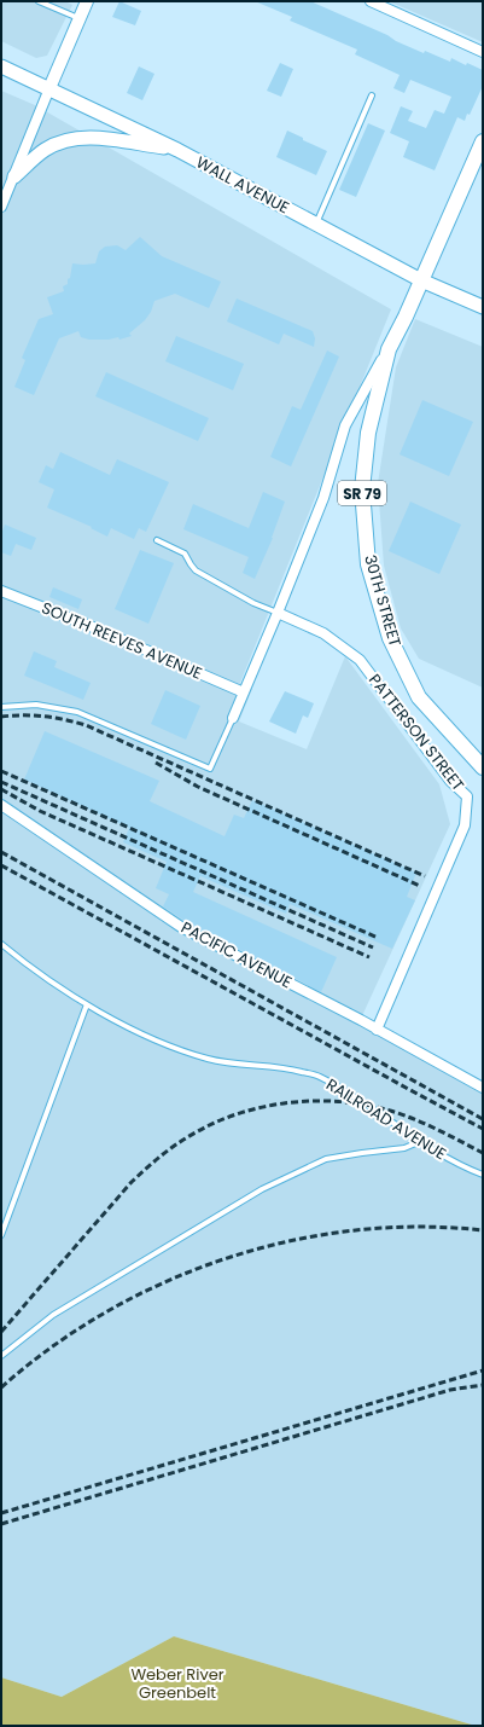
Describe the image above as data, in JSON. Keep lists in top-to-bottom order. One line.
{"streets":{"main road":["WALL AVENUE","SR 79","30TH STREET"],"street":["SOUTH REEVES AVENUE","PATTERSON STREET","PACIFIC AVENUE"],"lane":["RAILROAD AVENUE"]},"crossings":[["WALL AVENUE","30TH STREET"],["30TH STREET","SOUTH REEVES AVENUE"],["30TH STREET","PATTERSON STREET"],["PATTERSON STREET","PACIFIC AVENUE"]],"parks":["Weber River Greenbelt"]}
